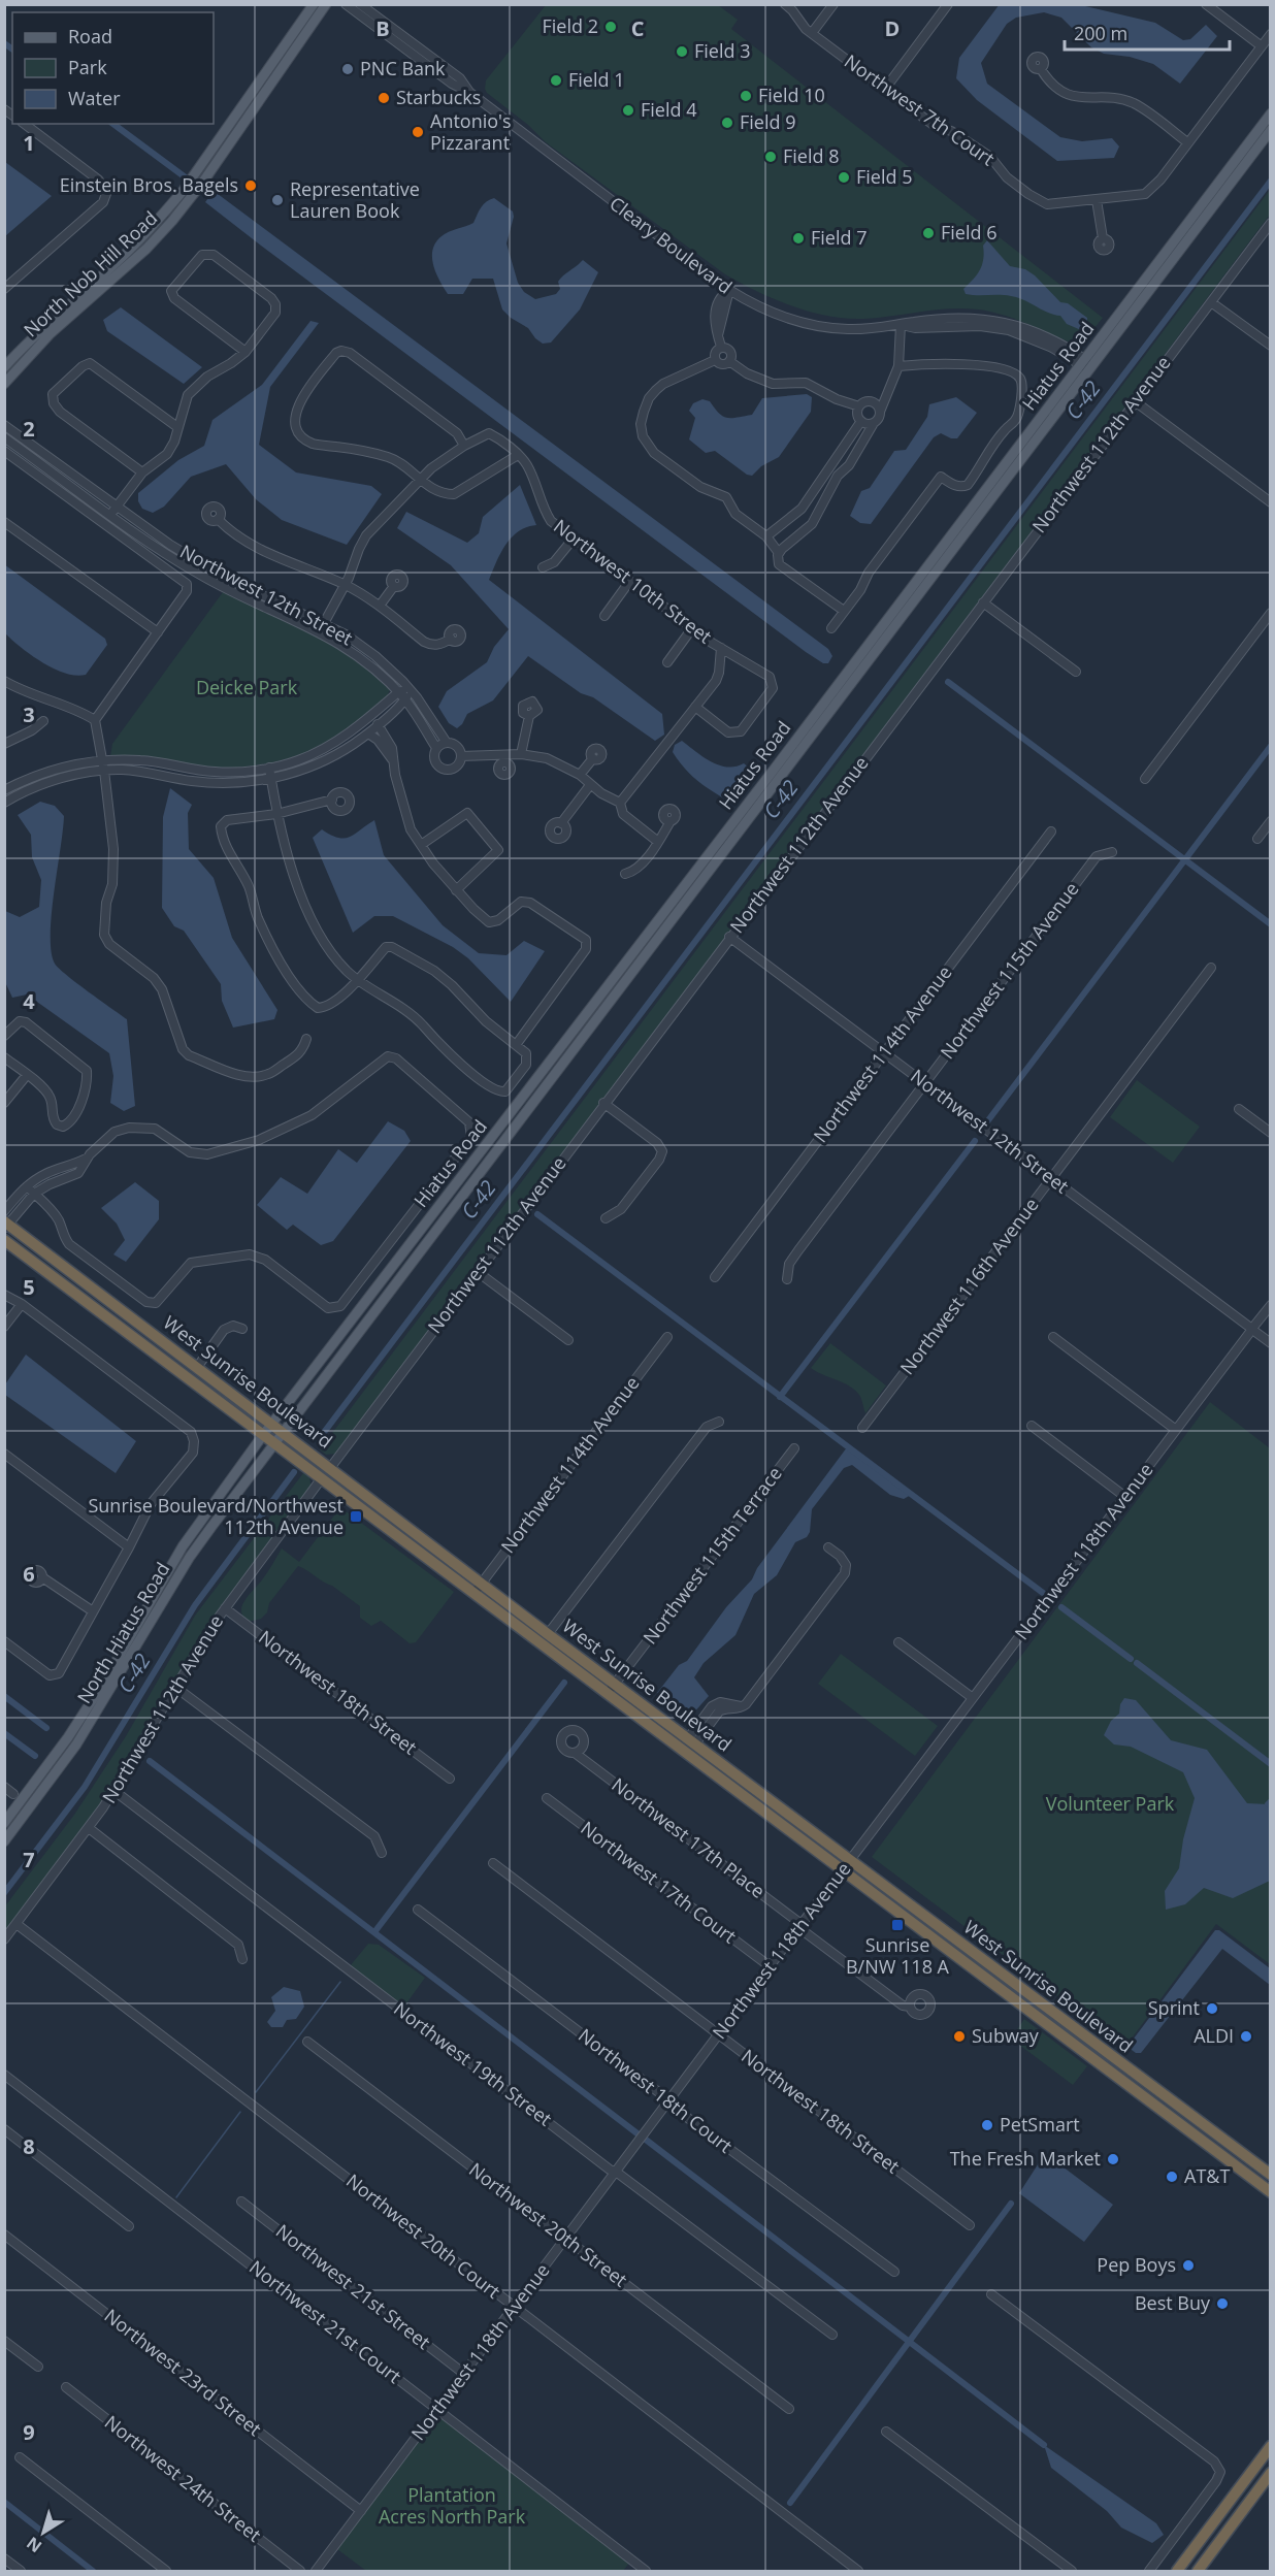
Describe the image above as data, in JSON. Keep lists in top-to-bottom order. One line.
{"streets":{"highway":["West Sunrise Boulevard"],"main road":["North Nob Hill Road","Hiatus Road","North Hiatus Road"],"street":["Northwest 7th Court","Cleary Boulevard","Northwest 112th Avenue","Northwest 10th Street","Northwest 12th Street","Northwest 115th Avenue","Northwest 114th Avenue","Northwest 116th Avenue","Northwest 118th Avenue","Northwest 115th Terrace","Northwest 18th Street","Northwest 17th Place","Northwest 17th Court","Northwest 19th Street","Northwest 18th Court","Northwest 20th Street","Northwest 20th Court","Northwest 21st Street","Northwest 21st Court","Northwest 23rd Street","Northwest 24th Street"]},"crossings":[["Cleary Boulevard","Hiatus Road"],["Hiatus Road","West Sunrise Boulevard"],["Hiatus Road","North Hiatus Road"],["Northwest 112th Avenue","Northwest 12th Street"],["Northwest 112th Avenue","West Sunrise Boulevard"],["Northwest 112th Avenue","Northwest 18th Street"],["Northwest 112th Avenue","Northwest 19th Street"],["Northwest 112th Avenue","Northwest 20th Court"],["Northwest 12th Street","Northwest 115th Avenue"],["Northwest 12th Street","Northwest 114th Avenue"],["Northwest 12th Street","Northwest 116th Avenue"],["Northwest 12th Street","Northwest 118th Avenue"],["Northwest 114th Avenue","West Sunrise Boulevard"],["West Sunrise Boulevard","Northwest 118th Avenue"],["West Sunrise Boulevard","Northwest 115th Terrace"],["West Sunrise Boulevard","North Hiatus Road"],["Northwest 118th Avenue","Northwest 18th Street"],["Northwest 118th Avenue","Northwest 17th Place"],["Northwest 118th Avenue","Northwest 17th Court"],["Northwest 118th Avenue","Northwest 19th Street"],["Northwest 118th Avenue","Northwest 18th Court"],["Northwest 118th Avenue","Northwest 20th Street"],["Northwest 118th Avenue","Northwest 20th Court"],["Northwest 118th Avenue","Northwest 21st Street"],["Northwest 118th Avenue","Northwest 21st Court"],["Northwest 118th Avenue","Northwest 23rd Street"]],"water":["C-42"],"parks":["Deicke Park","Volunteer Park","Plantation Acres North Park"],"places":{"other":["Field 2","Field 3","PNC Bank","Field 1","Field 10","Starbucks","Field 4","Field 9","Antonio's Pizzarant","Field 8","Field 5","Einstein Bros. Bagels","Representative Lauren Book","Field 6","Field 7","Sprint","Subway","ALDI","PetSmart","The Fresh Market","AT&T","Pep Boys","Best Buy"],"transit":["Sunrise Boulevard/Northwest 112th Avenue","Sunrise B/NW 118 A"]},"legend":["Road","Park","Water"],"scale_bar":"200 m","north":"bottom left","grid":{"columns":["B","C","D"],"rows":["1","2","3","4","5","6","7","8","9"]}}
